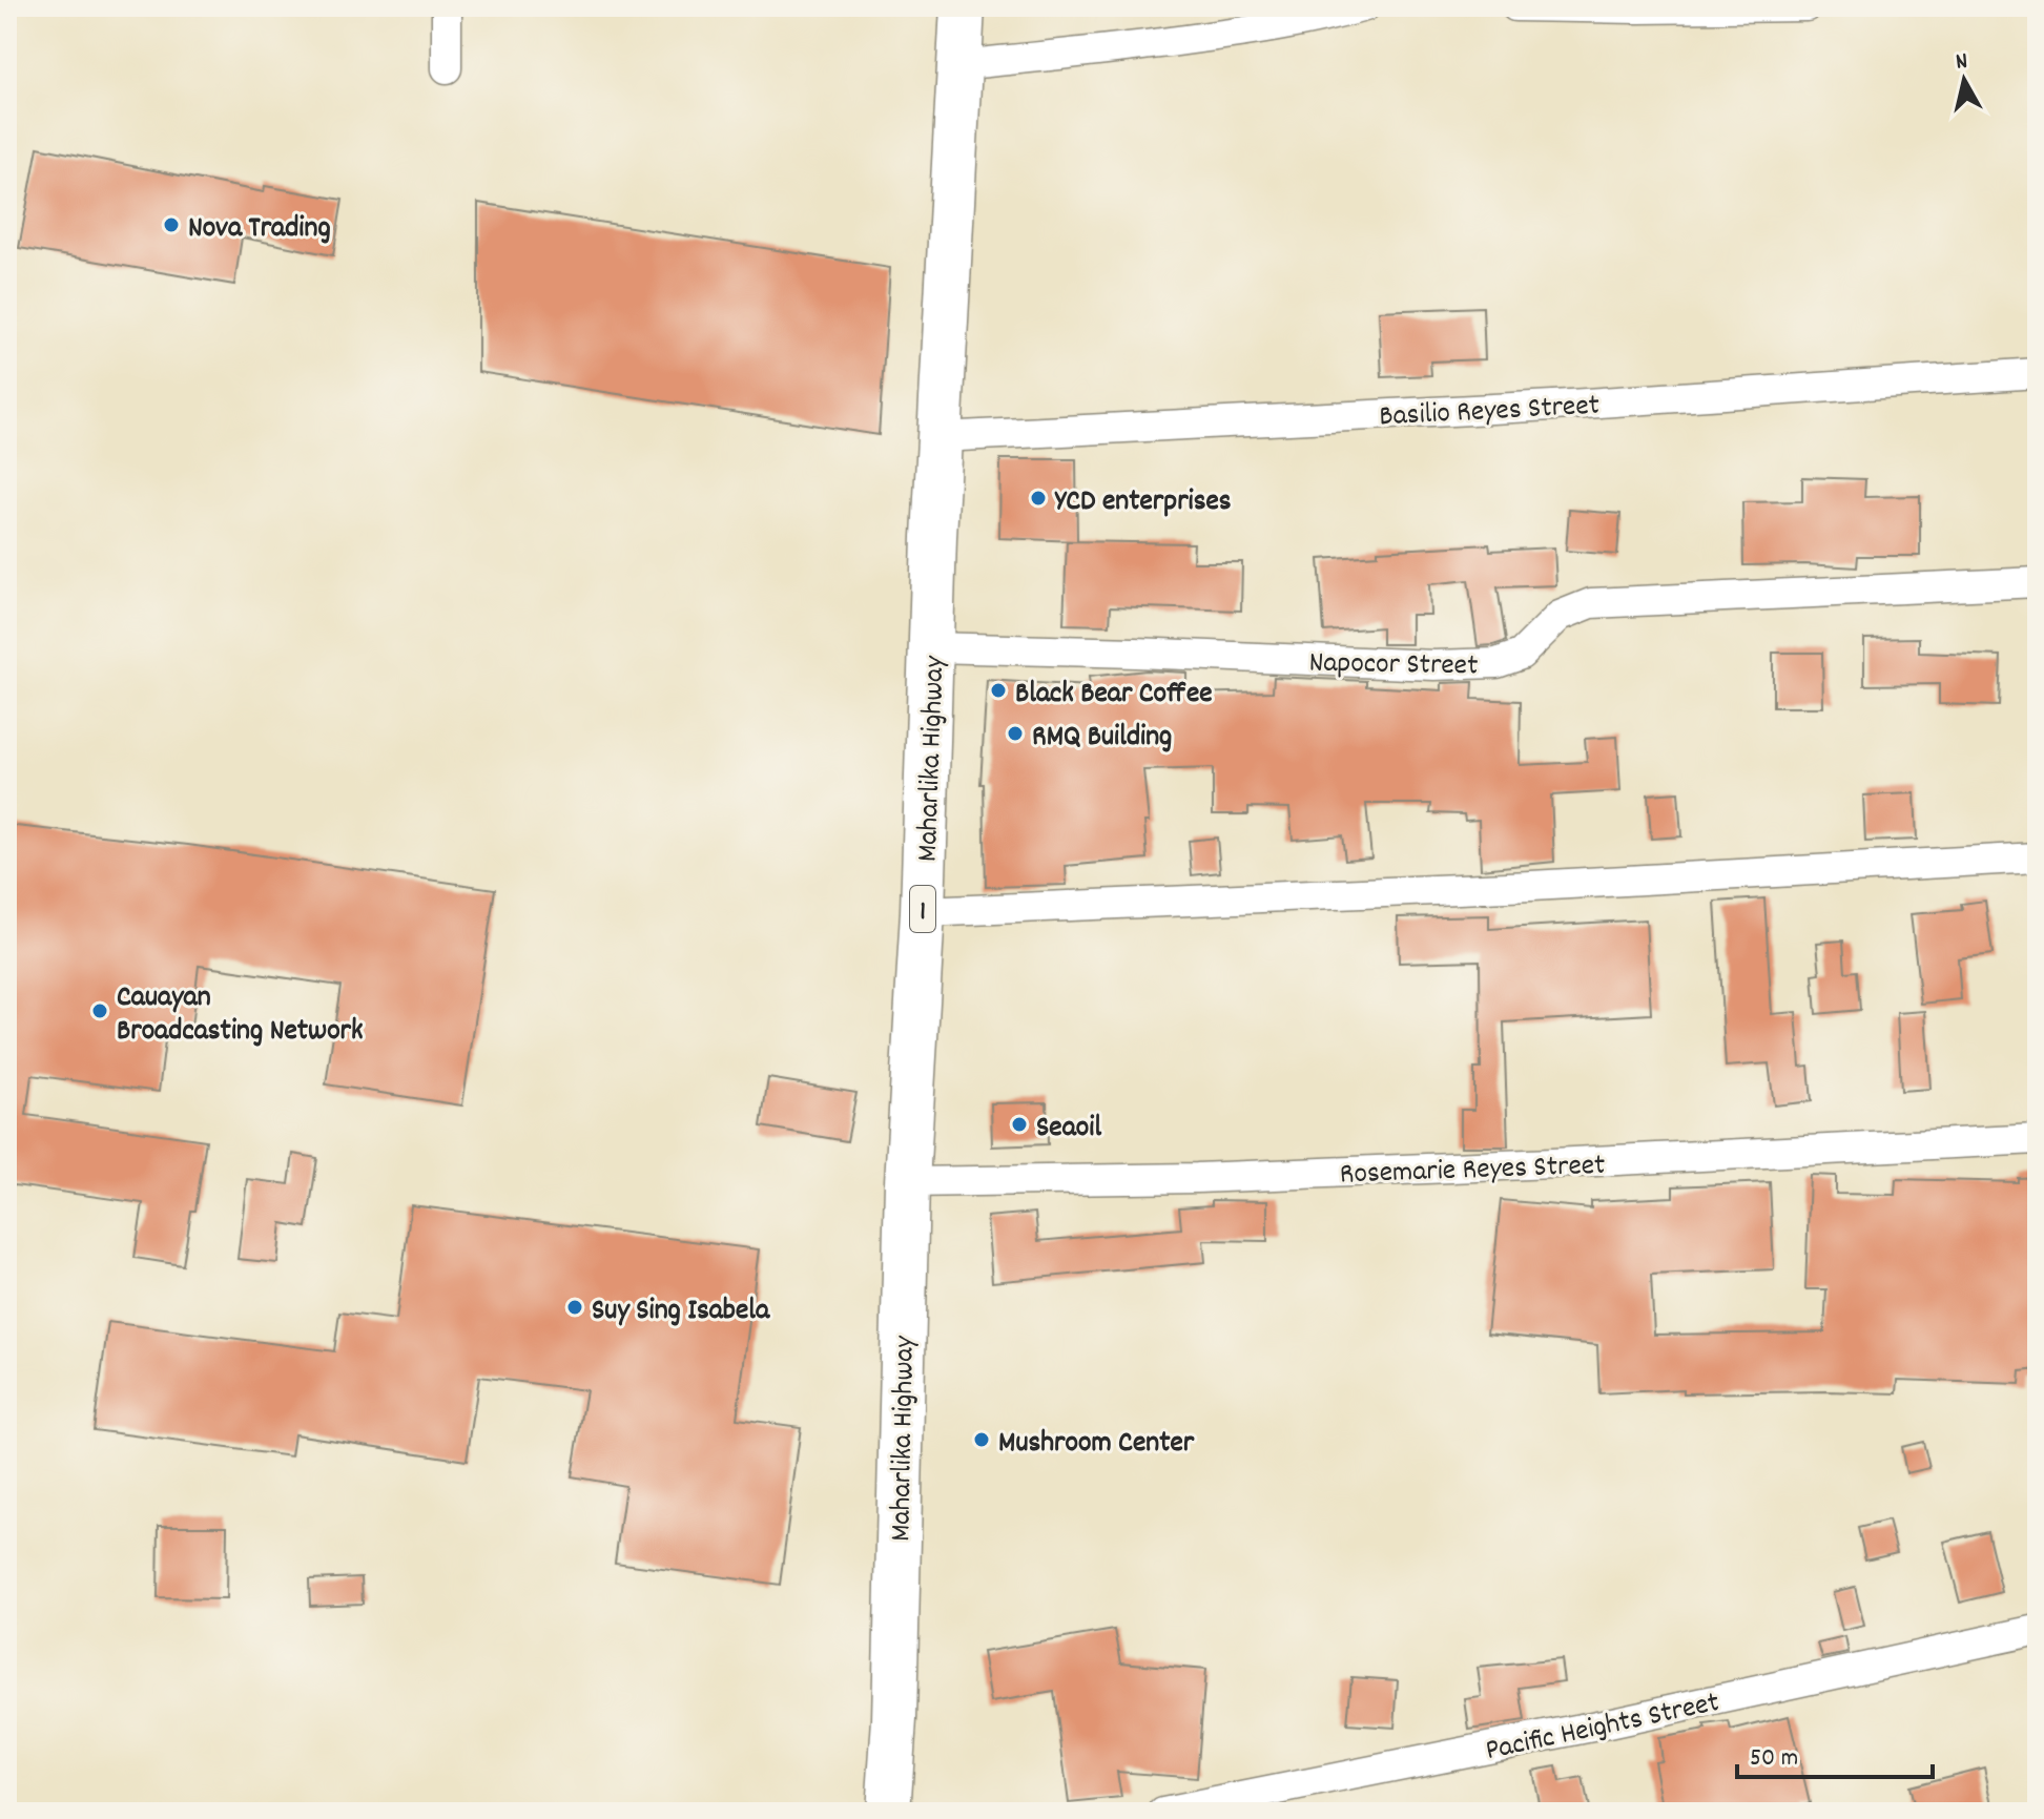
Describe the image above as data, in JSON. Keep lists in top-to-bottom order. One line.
{"streets":{"highway":["Maharlika Highway","1"],"street":["Basilio Reyes Street","Napocor Street","Rosemarie Reyes Street","Pacific Heights Street"]},"crossings":[["Basilio Reyes Street","Maharlika Highway"],["Napocor Street","Maharlika Highway"],["Maharlika Highway","Rosemarie Reyes Street"]],"places":["Nova Trading","YCD enterprises","Black Bear Coffee","RMQ Building","Cauayan Broadcasting Network","Seaoil","Suy Sing Isabela","Mushroom Center"],"scale_bar":"50 m","north":"top"}
